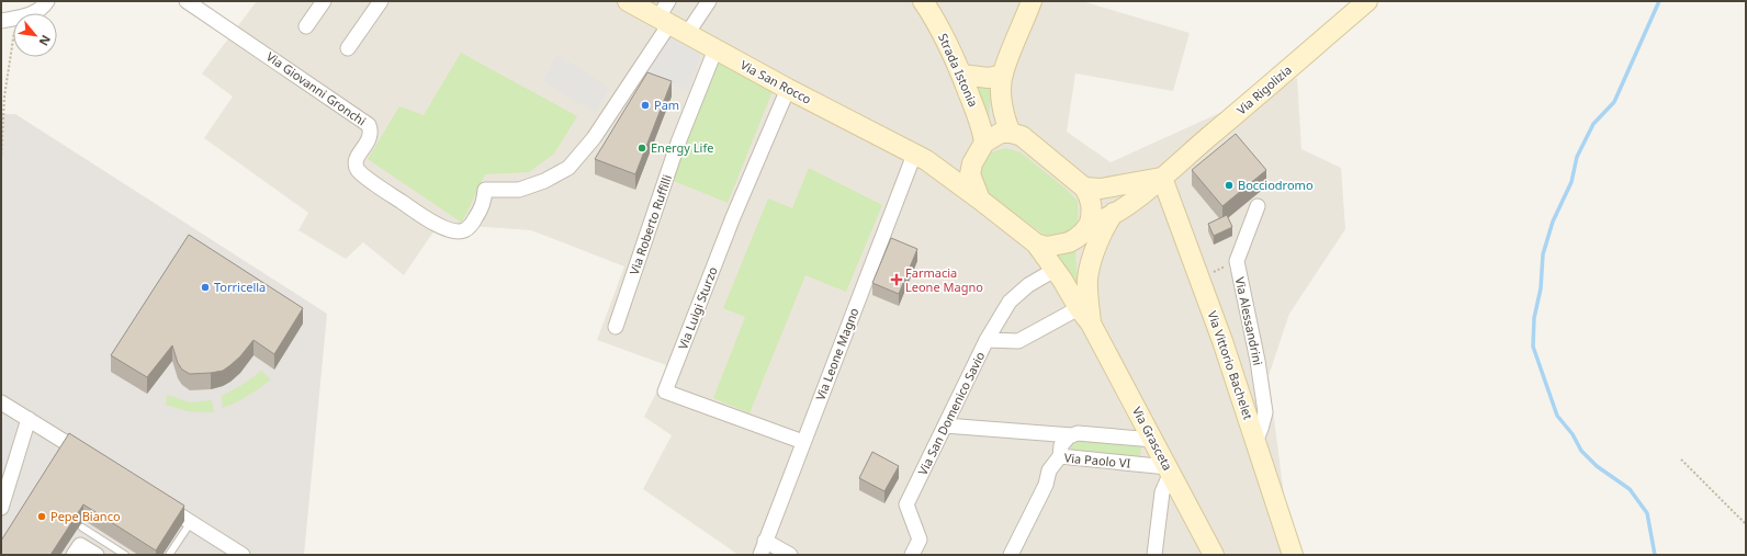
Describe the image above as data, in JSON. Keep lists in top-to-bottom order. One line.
{"streets":{"street":["Strada Istonia","Via San Rocco","Via Giovanni Gronchi","Via Rigolizia","Via Roberto Ruffilli","Via Luigi Sturzo","Via Alessandrini","Via Leone Magno","Via Vittorio Bachelet","Via San Domenico Savio","Via Grasceta","Via Paolo VI"]},"crossings":[["Strada Istonia","Via Rigolizia"],["Strada Istonia","Via Grasceta"],["Via San Rocco","Via Giovanni Gronchi"],["Via San Rocco","Via Roberto Ruffilli"],["Via San Rocco","Via Luigi Sturzo"],["Via San Rocco","Via Leone Magno"],["Via Rigolizia","Via Vittorio Bachelet"],["Via Rigolizia","Via Grasceta"],["Via Luigi Sturzo","Via Leone Magno"],["Via Alessandrini","Via Vittorio Bachelet"],["Via San Domenico Savio","Via Grasceta"],["Via San Domenico Savio","Via Paolo VI"],["Via Grasceta","Via Paolo VI"]],"places":{"other":["Pam","Energy Life","Bocciodromo","Torricella","Pepe Bianco"],"health":["Farmacia Leone Magno"]},"north":"bottom right"}
